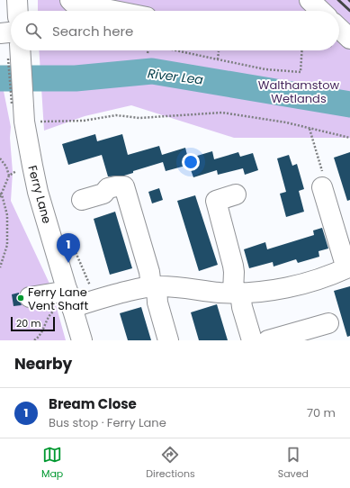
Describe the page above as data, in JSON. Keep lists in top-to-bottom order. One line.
{"streets":{"main road":["Ferry Lane"]},"water":["River Lea"],"parks":["Walthamstow Wetlands"],"places":["Ferry Lane Vent Shaft"],"scale_bar":"20 m","page":{"search":"Search here","pins":"1","scale":"20 m","heading":"Nearby","list":[{"mark":"1","name":"Bream Close","note":"Bus stop · Ferry Lane","value":"70 m"}],"nav":["Map","Directions","Saved"]}}
